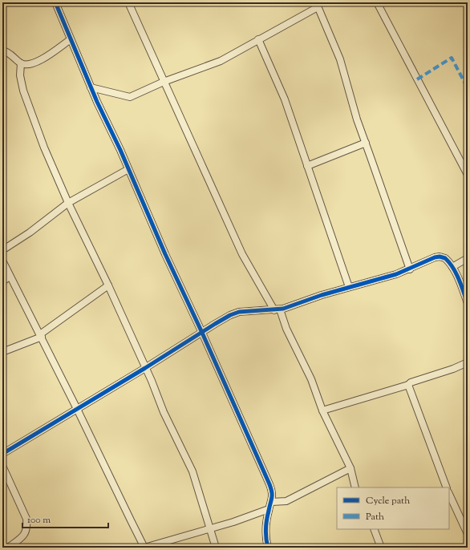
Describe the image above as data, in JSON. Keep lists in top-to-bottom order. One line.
{"legend":["Cycle path","Path"],"scale_bar":"100 m"}
